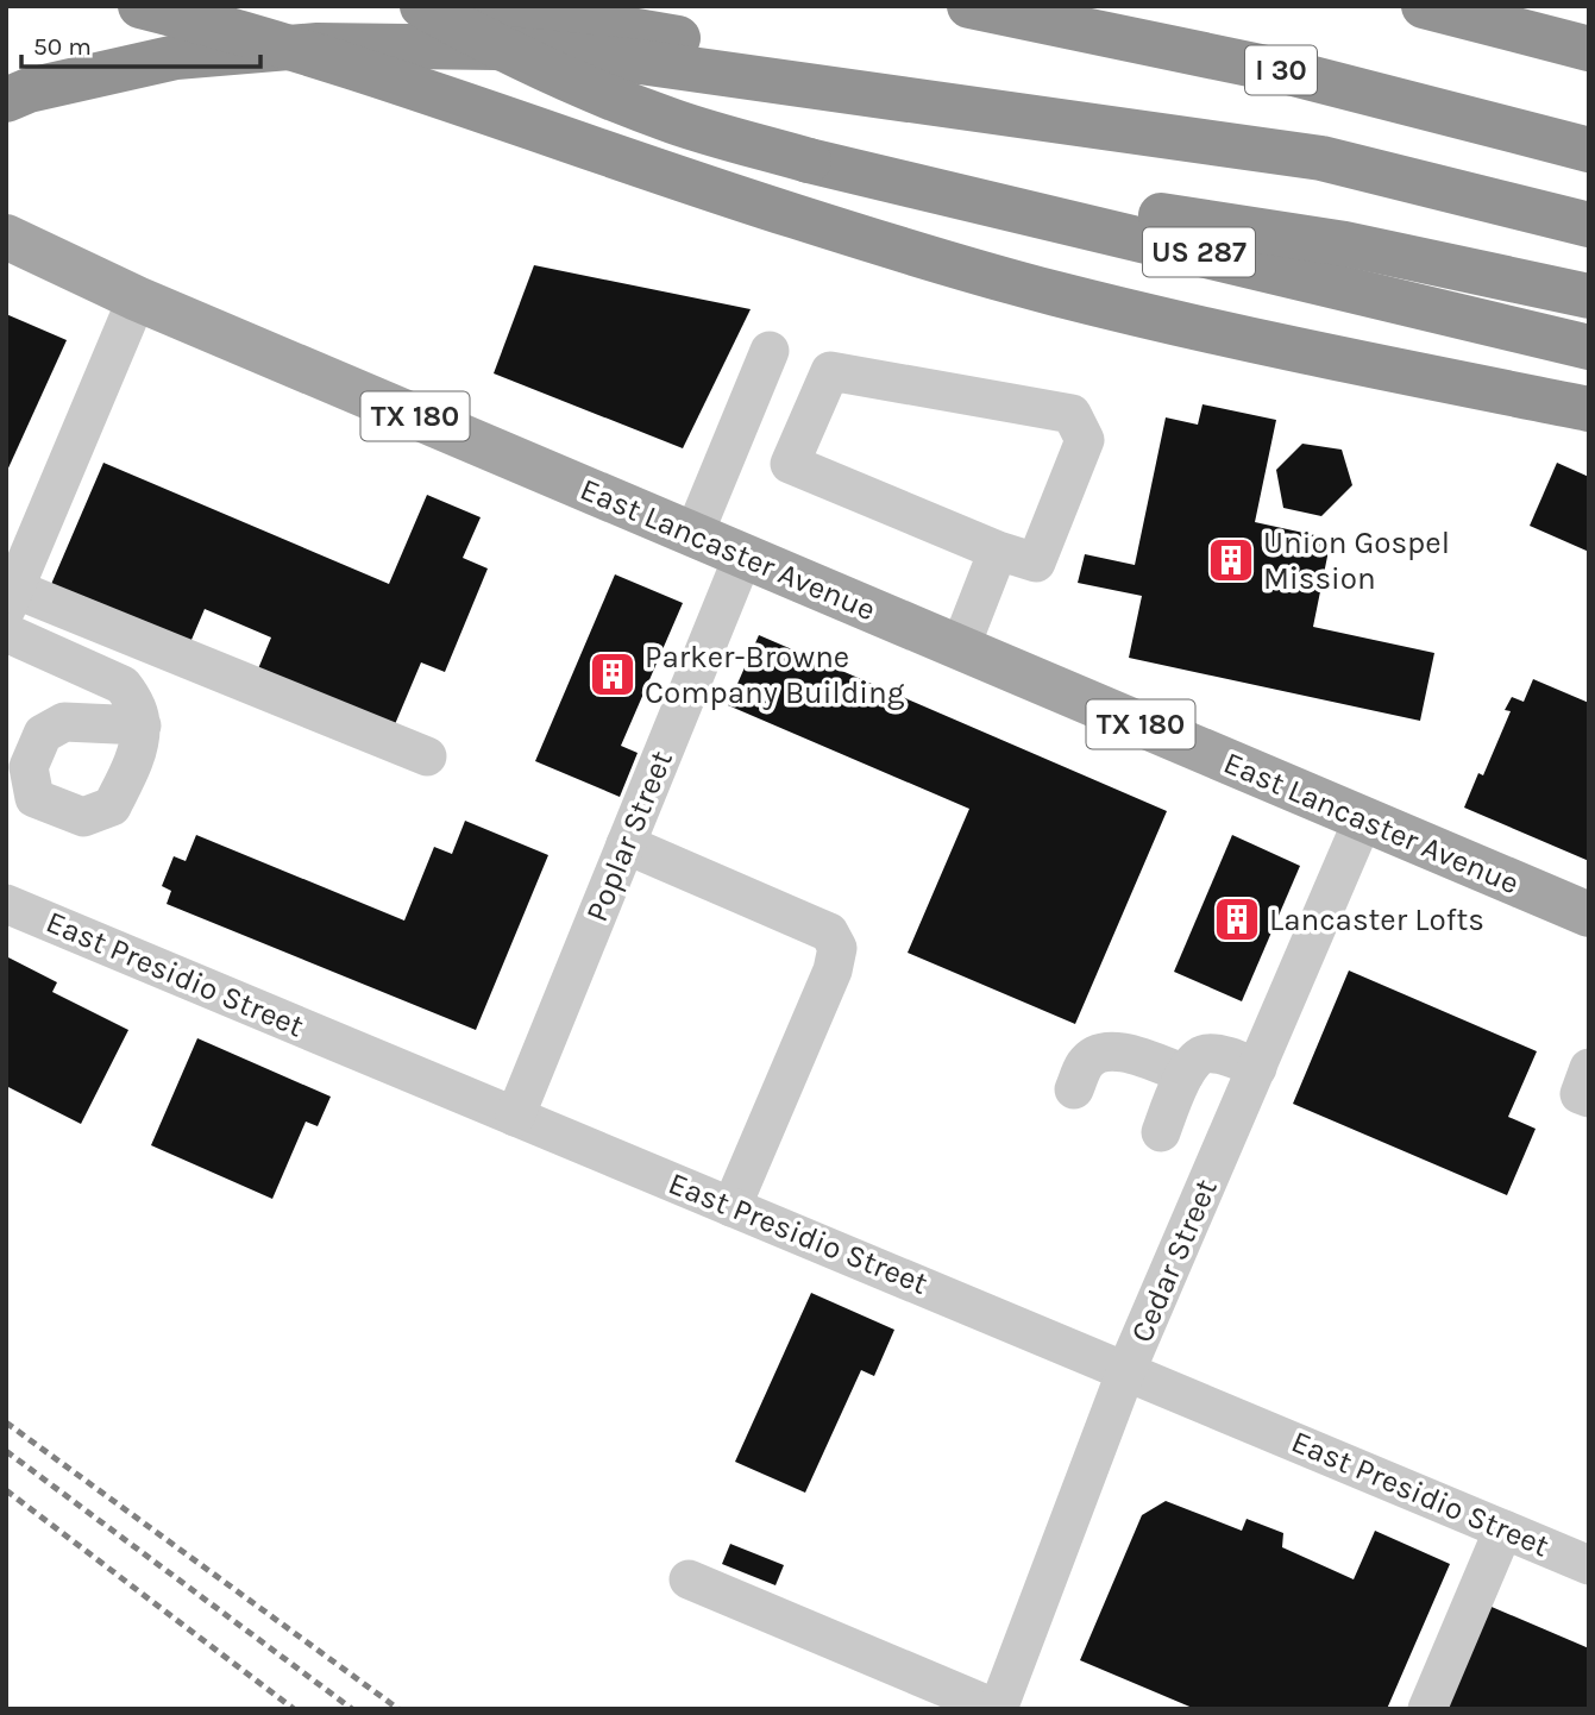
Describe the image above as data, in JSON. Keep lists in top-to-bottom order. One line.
{"streets":{"highway":["I 30","US 287"],"main road":["TX 180","East Lancaster Avenue"],"street":["Poplar Street","East Presidio Street","Cedar Street"]},"crossings":[["East Lancaster Avenue","Poplar Street"],["East Lancaster Avenue","Cedar Street"],["Poplar Street","East Presidio Street"],["East Presidio Street","Cedar Street"]],"places":{"building":["Union Gospel Mission","Parker-Browne Company Building","Lancaster Lofts"]},"scale_bar":"50 m"}
